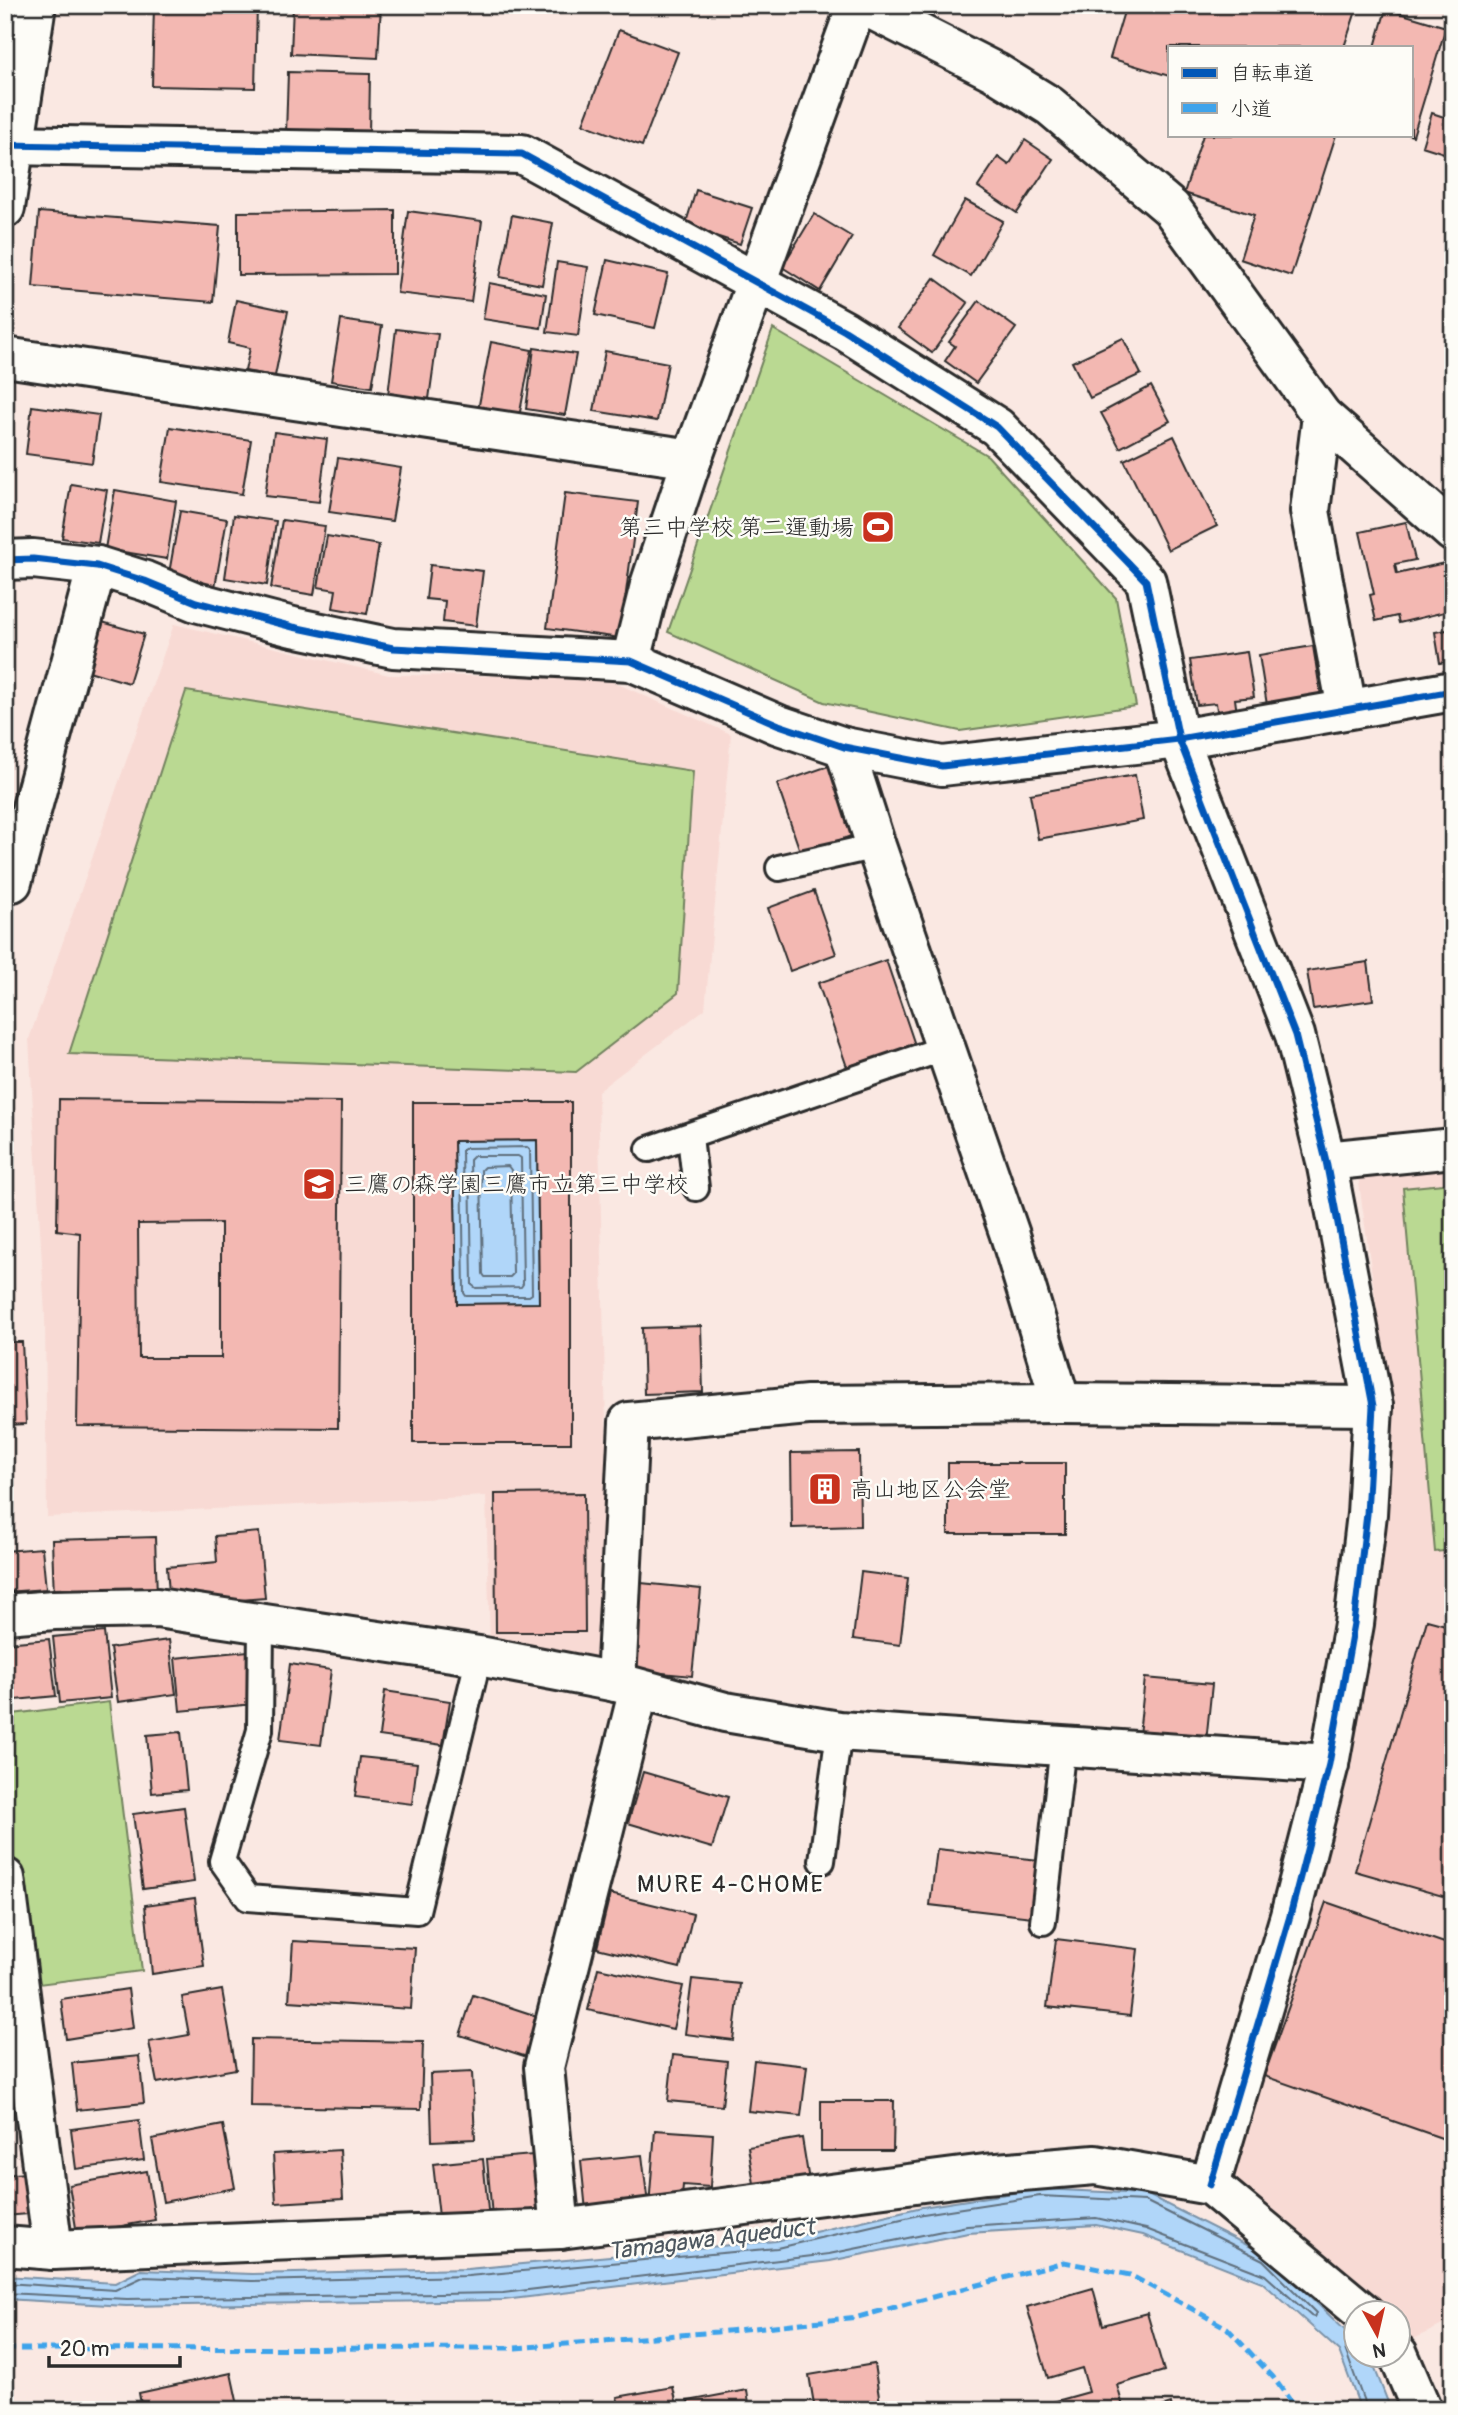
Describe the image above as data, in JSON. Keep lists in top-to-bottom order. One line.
{"districts":["MURE 4-CHOME"],"water":["Tamagawa Aqueduct"],"places":{"sports":["第三中学校 第二運動場"],"school or university":["三鷹の森学園三鷹市立第三中学校"],"building":["高山地区公会堂"]},"legend":["自転車道","小道"],"scale_bar":"20 m","north":"bottom"}
